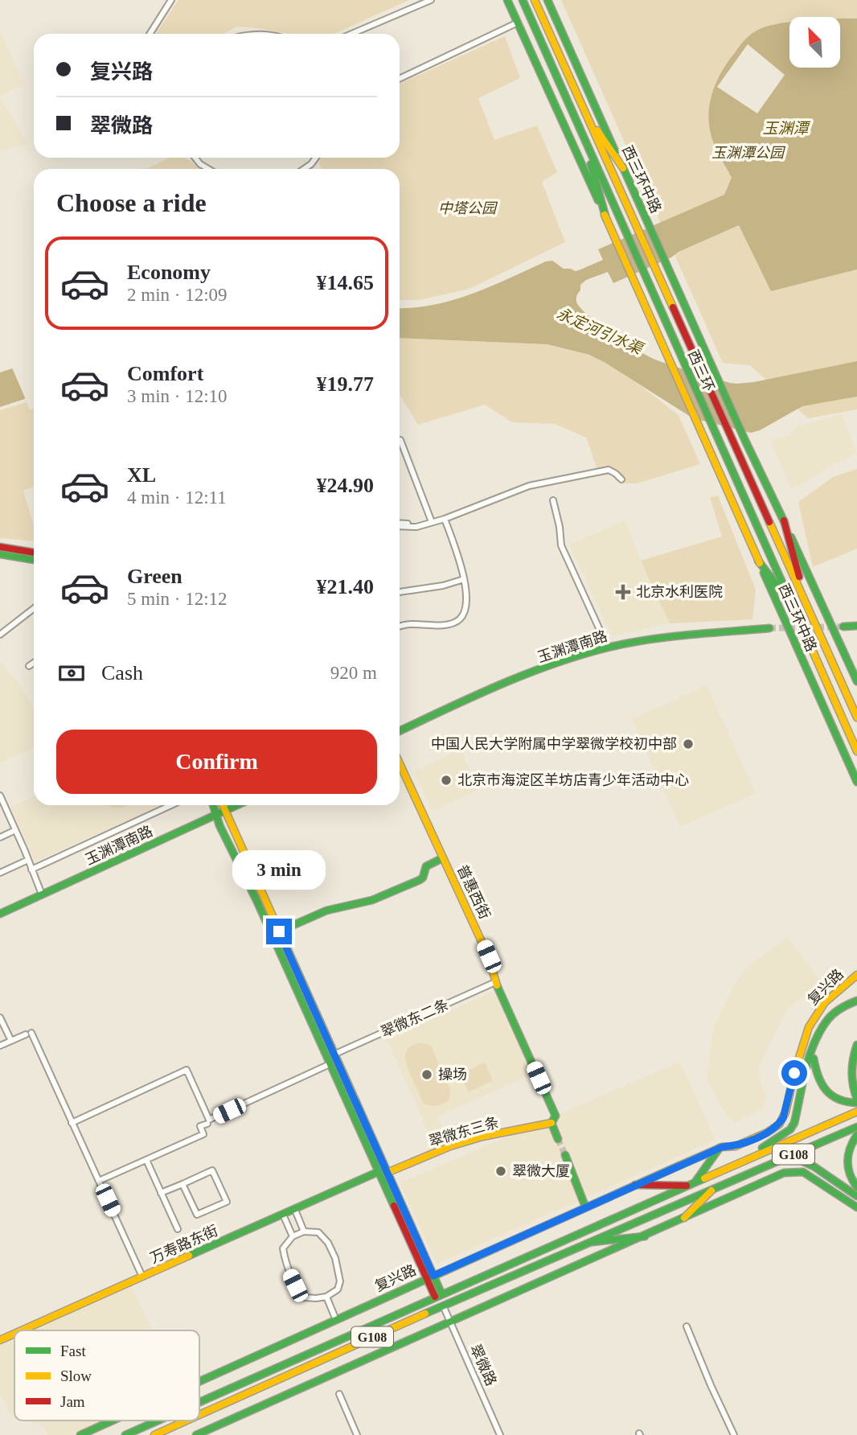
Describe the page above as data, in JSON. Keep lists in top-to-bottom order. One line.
{"streets":{"main road":["西三环中路","西三环","玉渊潭南路","普惠西街","复兴路","翠微东三条","G108","万寿路东街"],"street":["翠微东二条","翠微路"]},"crossings":[["普惠西街","翠微东二条"],["普惠西街","翠微东三条"],["G108","翠微路"]],"water":["玉渊潭","永定河引水渠"],"parks":["玉渊潭公园","中塔公园"],"places":{"health":["北京水利医院"],"other":["中国人民大学附属中学翠微学校初中部","北京市海淀区羊坊店青少年活动中心","操场","翠微大厦"]},"legend":["Fast","Slow","Jam"],"north":"top left","page":{"banner":["复兴路","翠微路"],"heading":"Choose a ride","list":[{"name":"Economy","note":"2 min · 12:09","value":"¥14.65"},{"name":"Comfort","note":"3 min · 12:10","value":"¥19.77"},{"name":"XL","note":"4 min · 12:11","value":"¥24.90"},{"name":"Green","note":"5 min · 12:12","value":"¥21.40"}],"pay":["Cash","920 m"],"buttons":"Confirm","bubble":"3 min"}}
